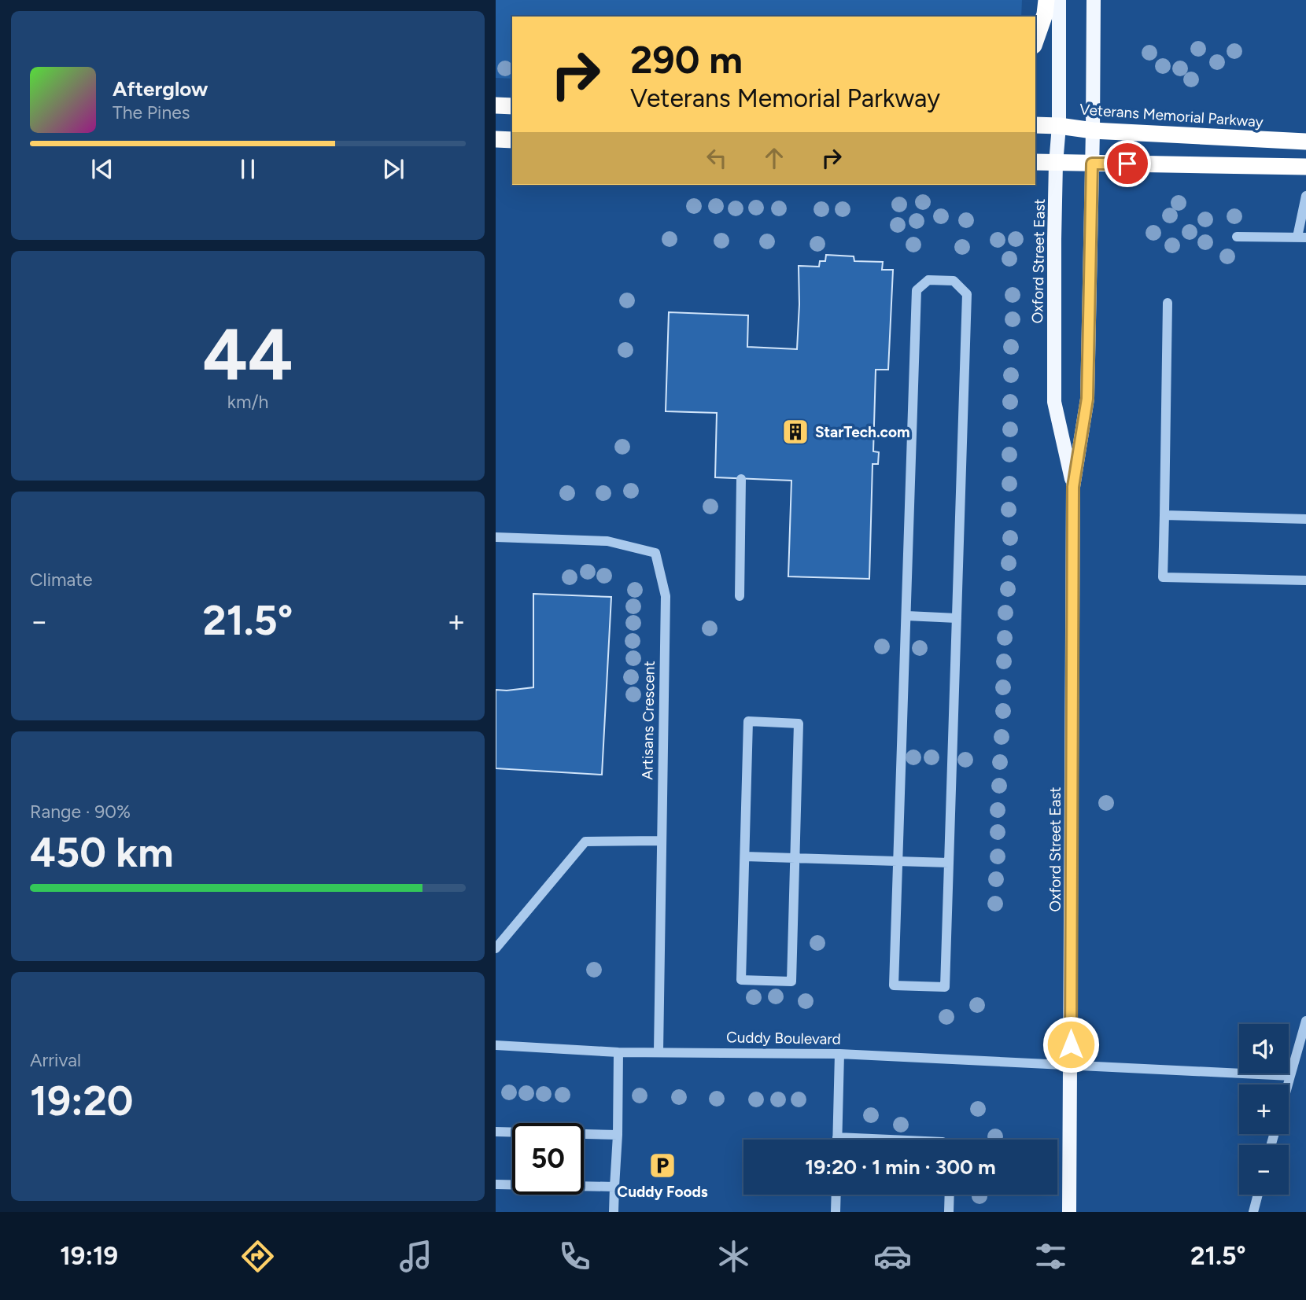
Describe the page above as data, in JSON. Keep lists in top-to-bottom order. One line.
{"streets":{"highway":["Veterans Memorial Parkway"],"main road":["Oxford Street East"],"street":["Artisans Crescent","Cuddy Boulevard"]},"crossings":[["Veterans Memorial Parkway","Oxford Street East"],["Oxford Street East","Cuddy Boulevard"],["Artisans Crescent","Cuddy Boulevard"]],"places":{"building":["StarTech.com"],"parking":["Cuddy Foods"]},"page":{"turn":["290 m","Veterans Memorial Parkway"],"song":["Afterglow","The Pines"],"tile":[["44","km/h"],"Climate",["Range · 90%","450 km"],["Arrival","19:20"]],"heat":["−","21.5°","+"],"map_buttons":["+","−"],"limit":"50","trip":"19:20 · 1 min · 300 m","tabs":["19:19","21.5°"]}}
